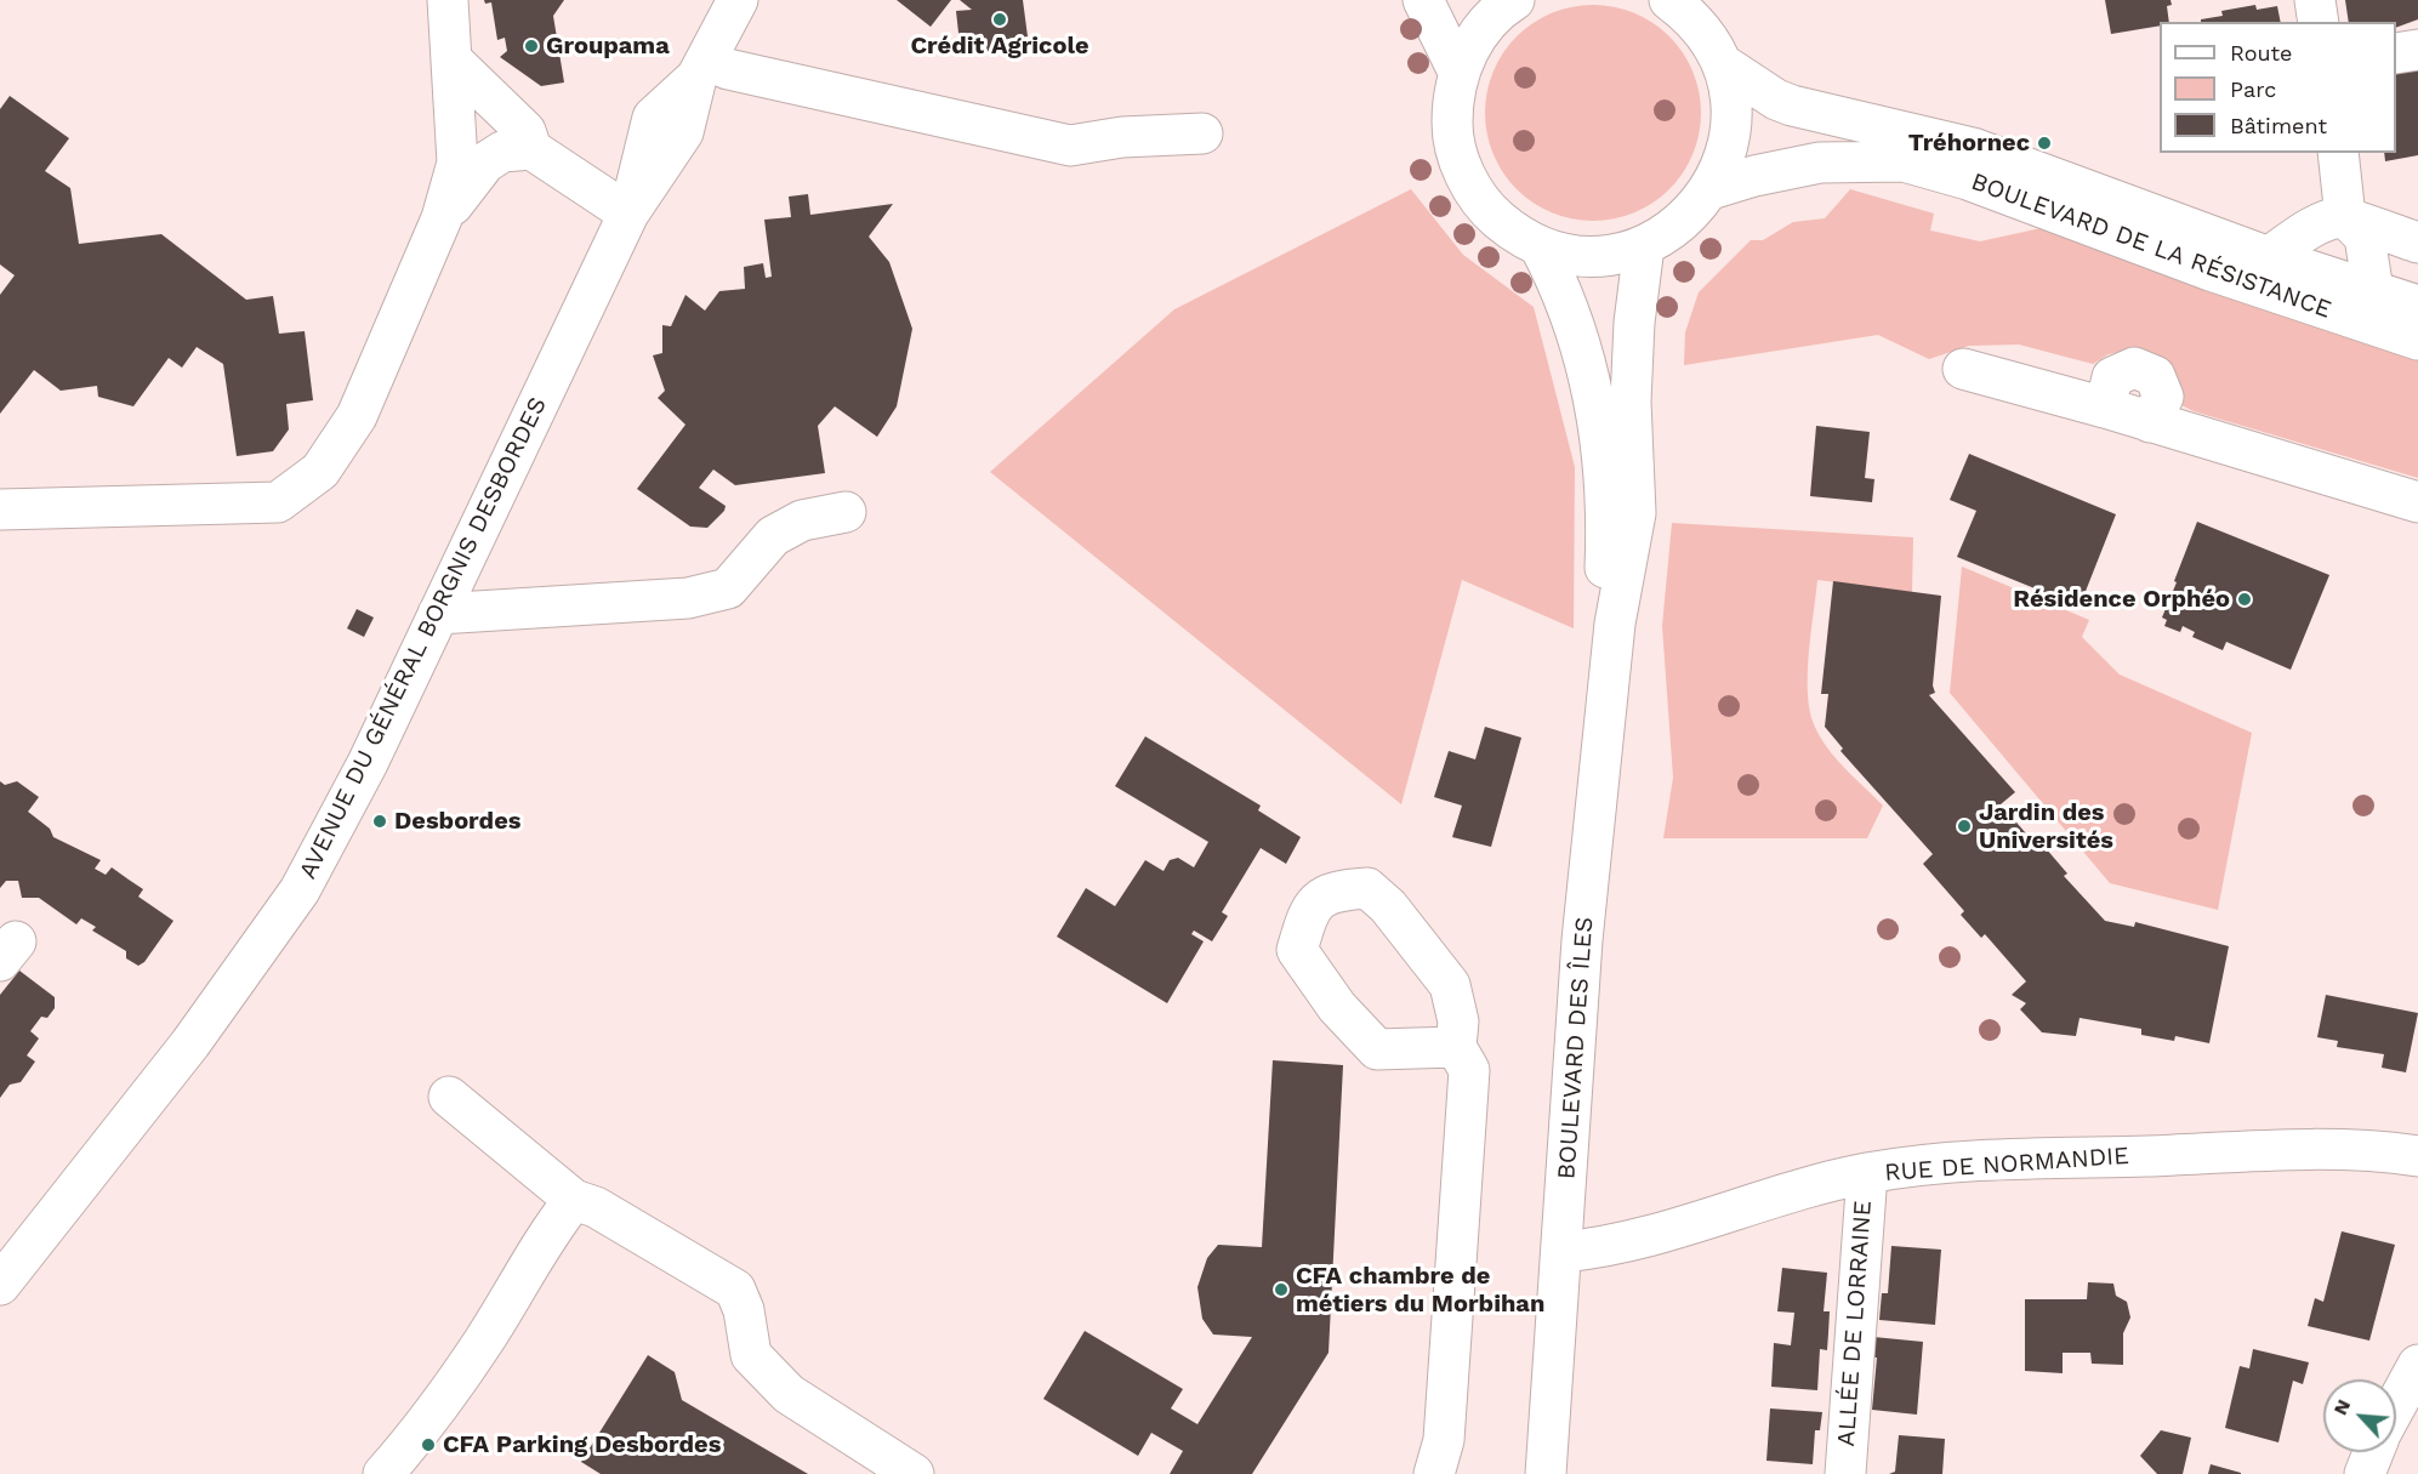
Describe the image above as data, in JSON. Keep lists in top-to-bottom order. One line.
{"streets":{"main road":["BOULEVARD DE LA RÉSISTANCE","AVENUE DU GÉNÉRAL BORGNIS DESBORDES","BOULEVARD DES ÎLES","RUE DE NORMANDIE","ALLÉE DE LORRAINE"]},"crossings":[["BOULEVARD DES ÎLES","RUE DE NORMANDIE"],["RUE DE NORMANDIE","ALLÉE DE LORRAINE"]],"places":["Crédit Agricole","Groupama","Tréhornec","Résidence Orphéo","Desbordes","Jardin des Universités","CFA chambre de métiers du Morbihan","CFA Parking Desbordes"],"legend":["Route","Parc","Bâtiment"],"north":"top left"}
